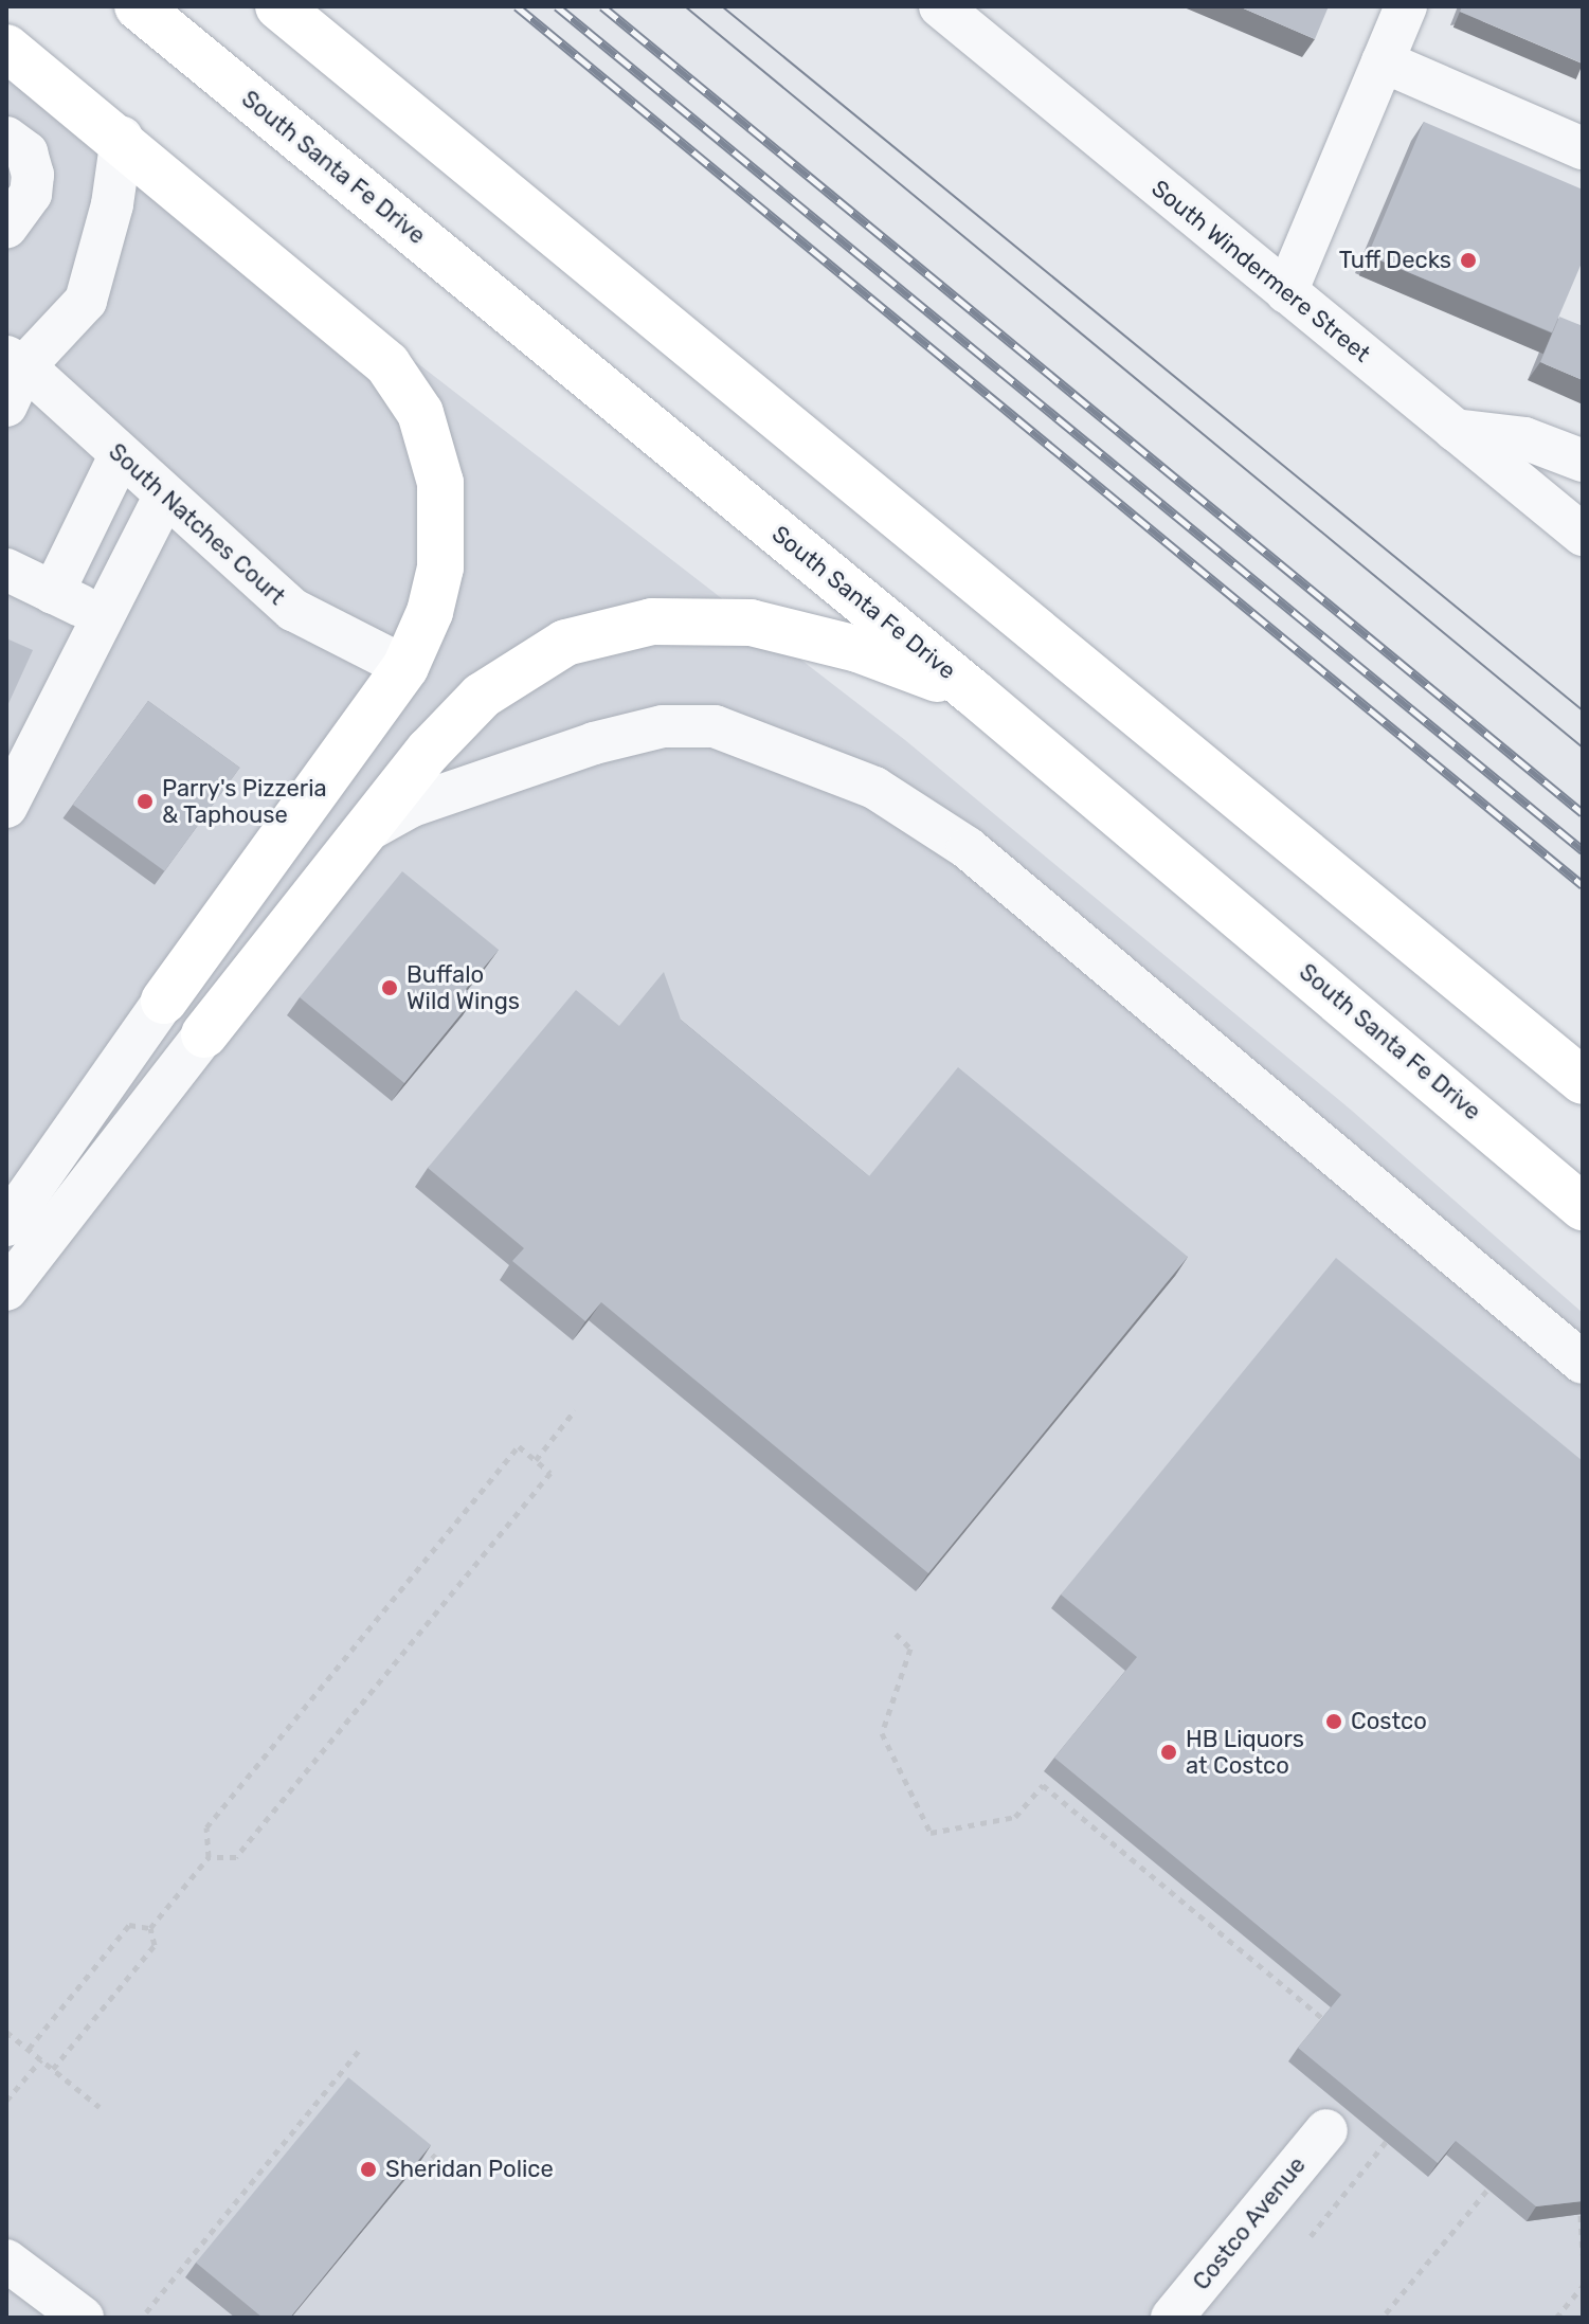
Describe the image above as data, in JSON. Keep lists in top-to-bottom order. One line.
{"streets":{"highway":["South Santa Fe Drive"],"street":["South Windermere Street","South Natches Court","Costco Avenue"]},"places":["Tuff Decks","Parry's Pizzeria & Taphouse","Buffalo Wild Wings","Costco","HB Liquors at Costco","Sheridan Police"]}
